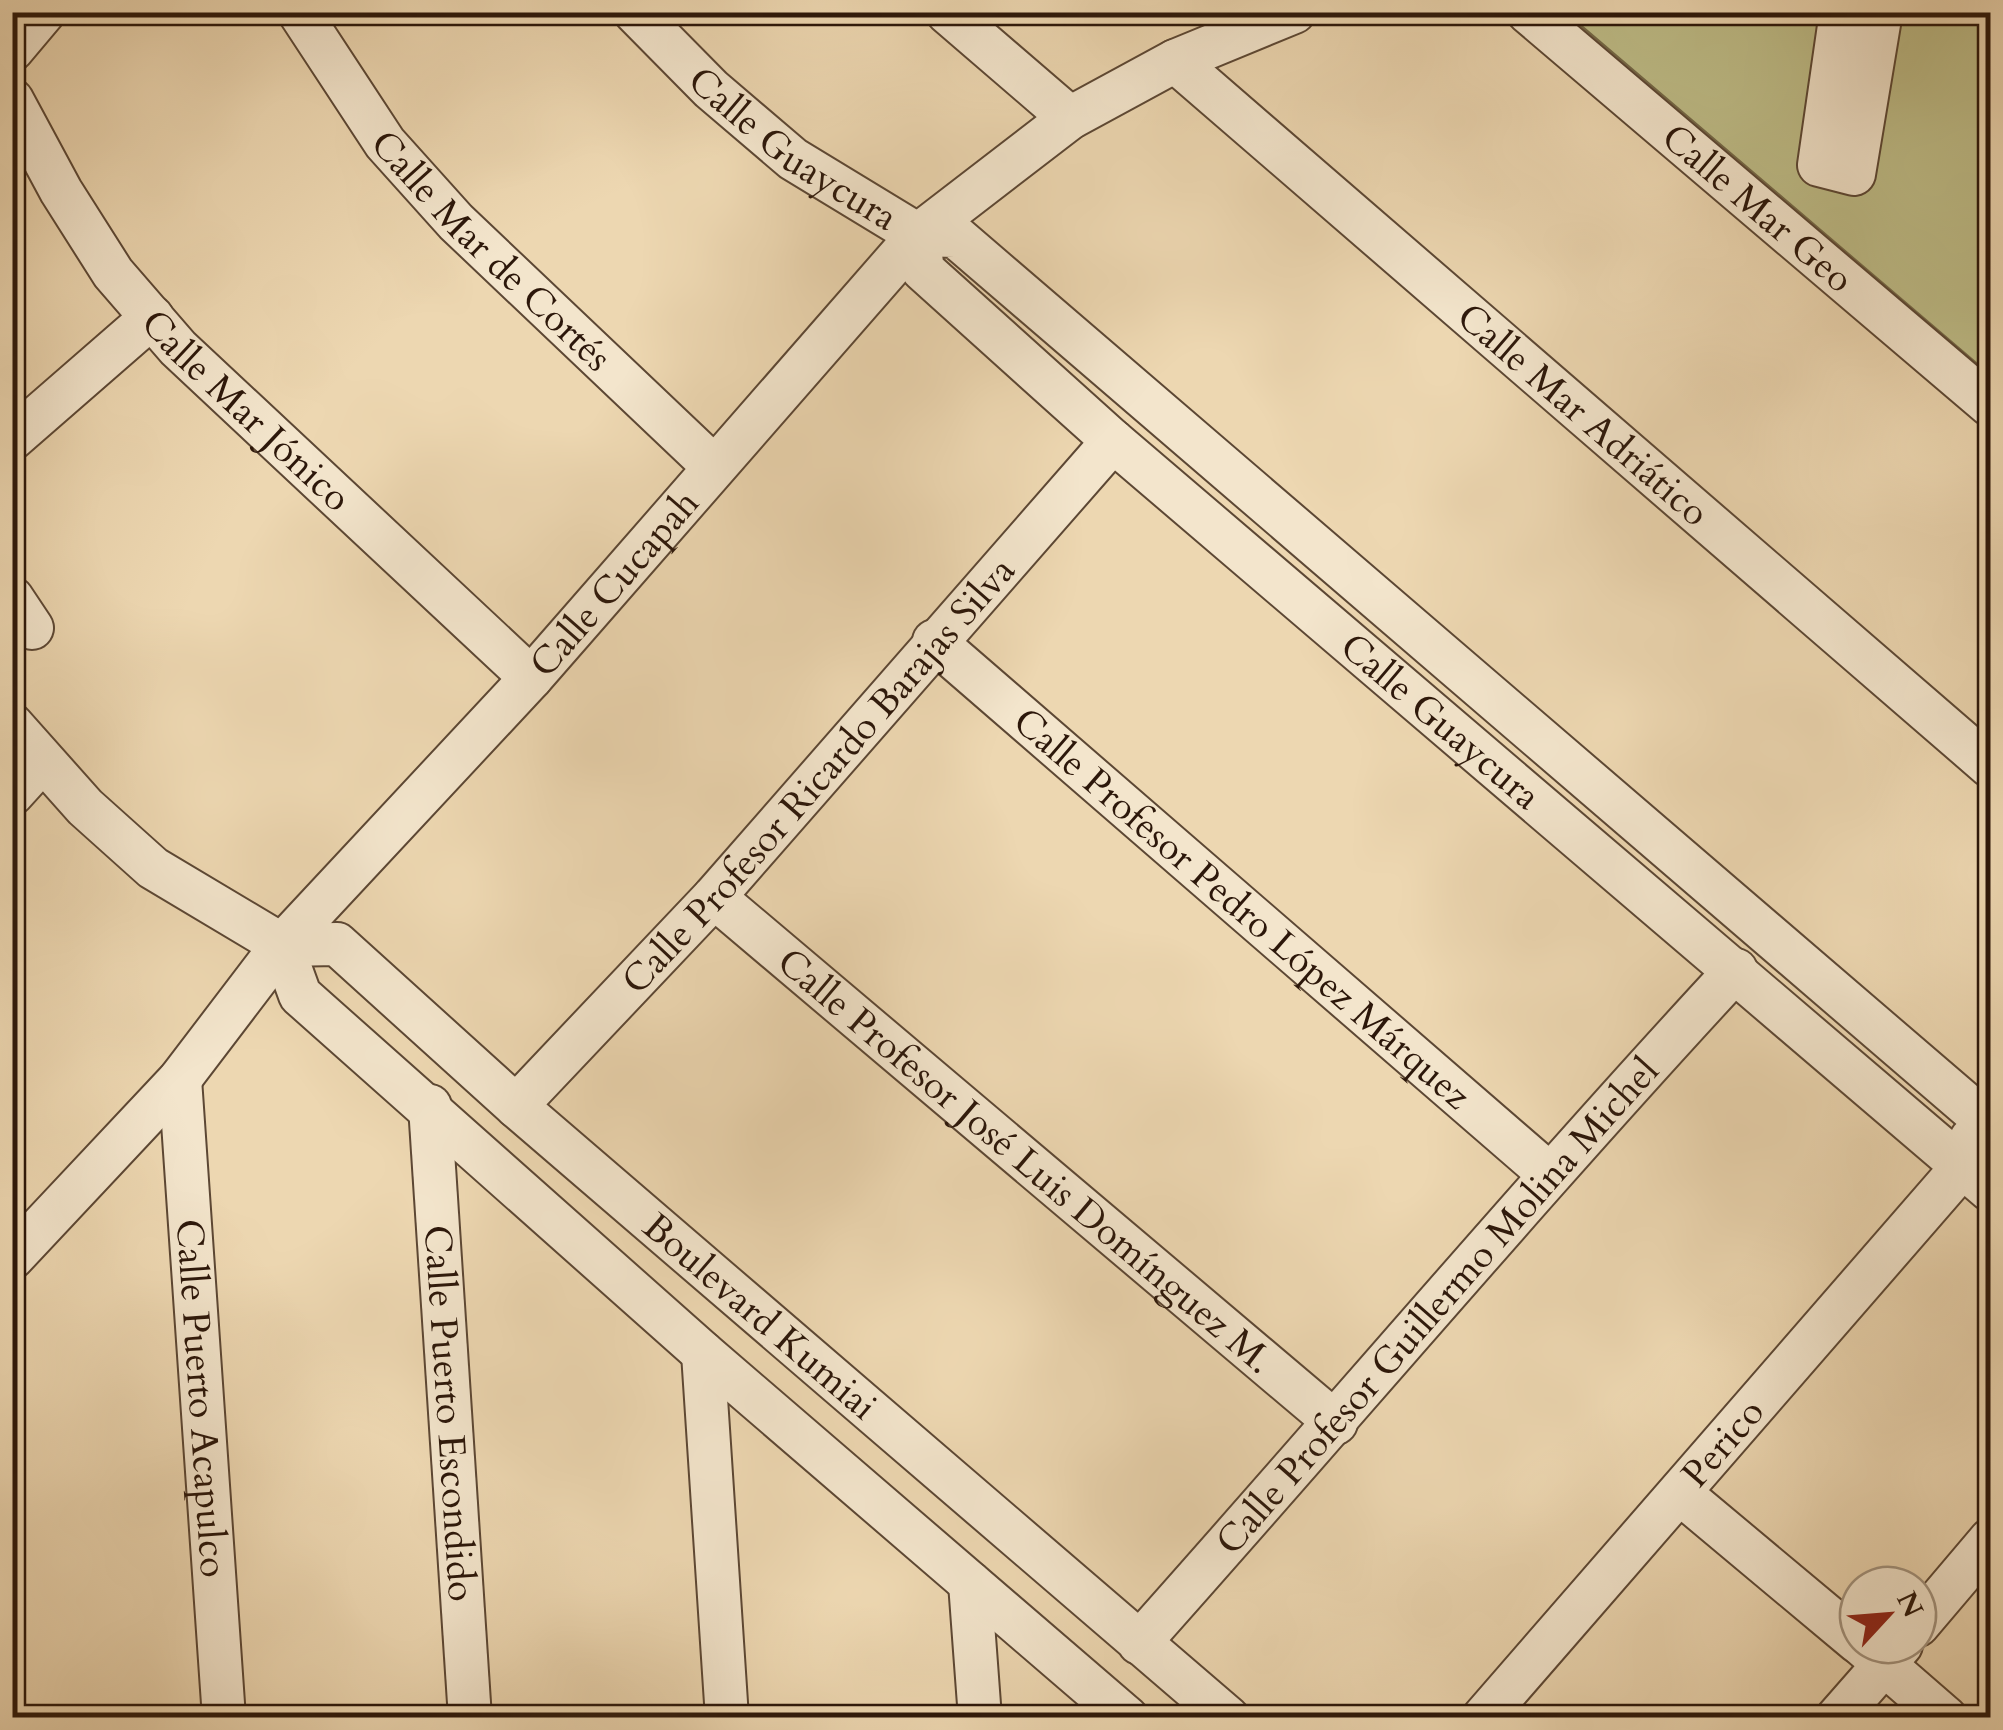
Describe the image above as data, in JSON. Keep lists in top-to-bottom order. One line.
{"streets":{"street":["Calle Guaycura","Calle Mar Geo","Calle Mar de Cortés","Calle Mar Jónico","Calle Mar Adriático","Calle Cucapah","Calle Profesor Ricardo Barajas Silva","Calle Profesor Pedro López Márquez","Calle Profesor José Luis Domínguez M.","Calle Profesor Guillermo Molina Michel","Boulevard Kumiai","Calle Puerto Acapulco","Calle Puerto Escondido","Perico"]},"crossings":[["Calle Guaycura","Calle Cucapah"],["Calle Guaycura","Calle Profesor Ricardo Barajas Silva"],["Calle Guaycura","Calle Profesor Guillermo Molina Michel"],["Calle Guaycura","Perico"],["Calle Mar de Cortés","Calle Cucapah"],["Calle Mar Jónico","Calle Cucapah"],["Calle Mar Adriático","Calle Cucapah"],["Calle Cucapah","Boulevard Kumiai"],["Calle Cucapah","Calle Puerto Acapulco"],["Calle Profesor Ricardo Barajas Silva","Calle Profesor Pedro López Márquez"],["Calle Profesor Ricardo Barajas Silva","Calle Profesor José Luis Domínguez M."],["Calle Profesor Ricardo Barajas Silva","Boulevard Kumiai"],["Calle Profesor Pedro López Márquez","Calle Profesor Guillermo Molina Michel"],["Calle Profesor José Luis Domínguez M.","Calle Profesor Guillermo Molina Michel"],["Calle Profesor Guillermo Molina Michel","Boulevard Kumiai"],["Boulevard Kumiai","Calle Puerto Escondido"]],"north":"top right"}
